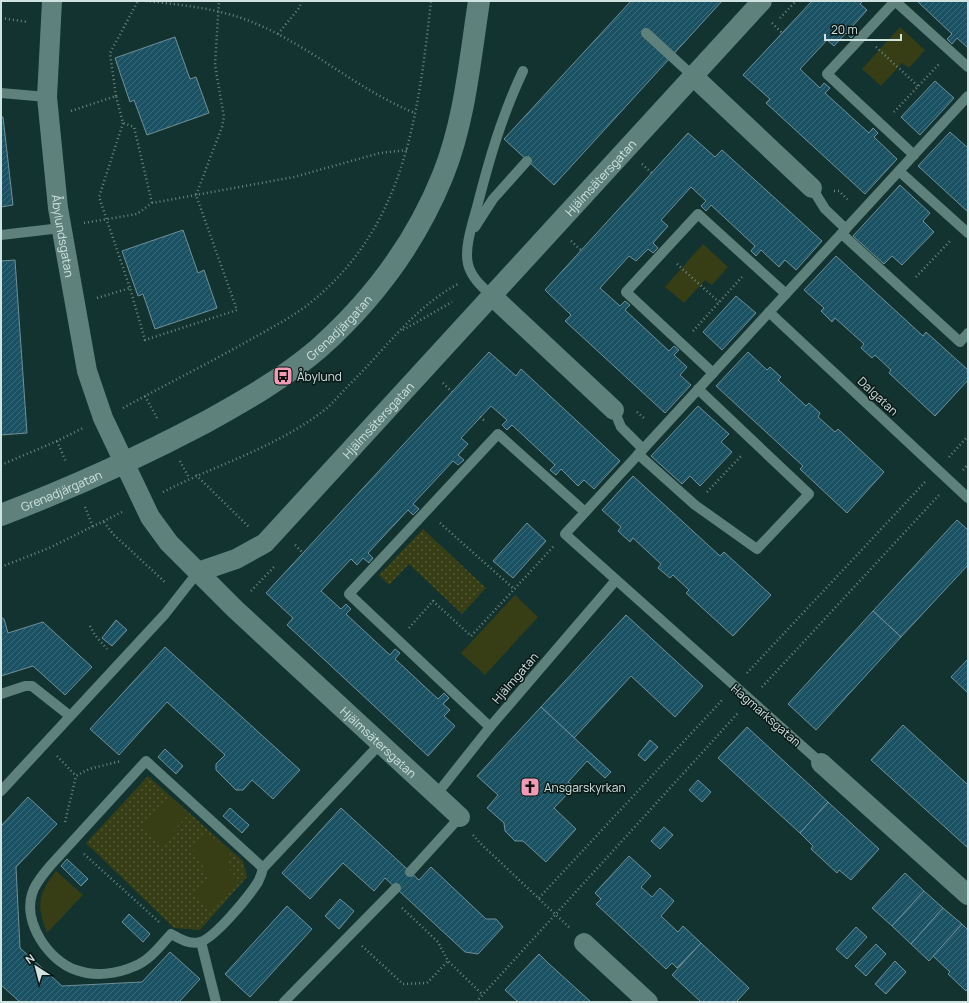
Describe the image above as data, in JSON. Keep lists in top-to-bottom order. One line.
{"streets":{"street":["Hjälmsätersgatan","Åbylundsgatan","Grenadjärgatan","Hagmarksgatan"],"lane":["Dalgatan","Hjälmgatan"]},"crossings":[["Hjälmsätersgatan","Åbylundsgatan"],["Hjälmsätersgatan","Grenadjärgatan"],["Hjälmsätersgatan","Hjälmgatan"],["Åbylundsgatan","Grenadjärgatan"],["Hjälmgatan","Hagmarksgatan"]],"places":{"bus stop":["Åbylund"],"church":["Ansgarskyrkan"]},"scale_bar":"20 m","north":"top left"}
